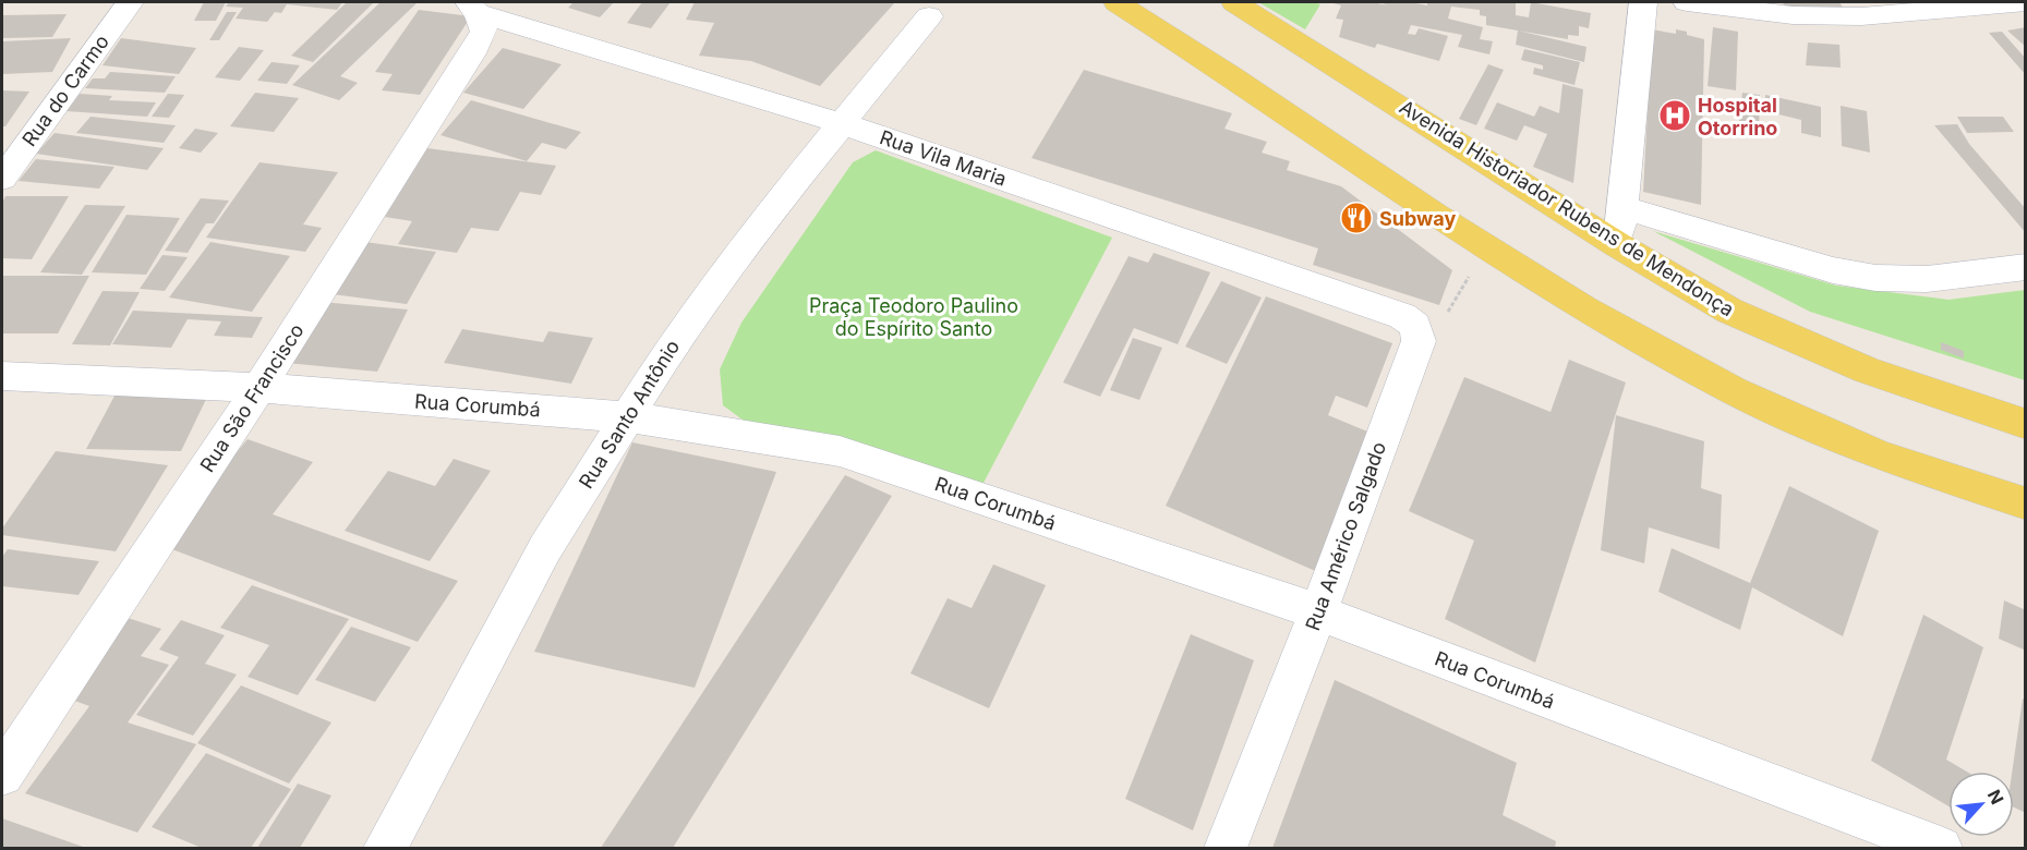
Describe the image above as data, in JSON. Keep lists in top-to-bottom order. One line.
{"streets":{"main road":["Avenida Historiador Rubens de Mendonça"],"street":["Rua do Carmo","Rua Vila Maria","Rua São Francisco","Rua Corumbá","Rua Santo Antônio","Rua Américo Salgado"]},"crossings":[["Rua Vila Maria","Rua São Francisco"],["Rua Vila Maria","Rua Santo Antônio"],["Rua Vila Maria","Rua Américo Salgado"],["Rua São Francisco","Rua Corumbá"],["Rua Corumbá","Rua Santo Antônio"],["Rua Corumbá","Rua Américo Salgado"]],"parks":["Praça Teodoro Paulino do Espírito Santo"],"places":{"hospital":["Hospital Otorrino"],"restaurant":["Subway"]},"north":"top right"}
